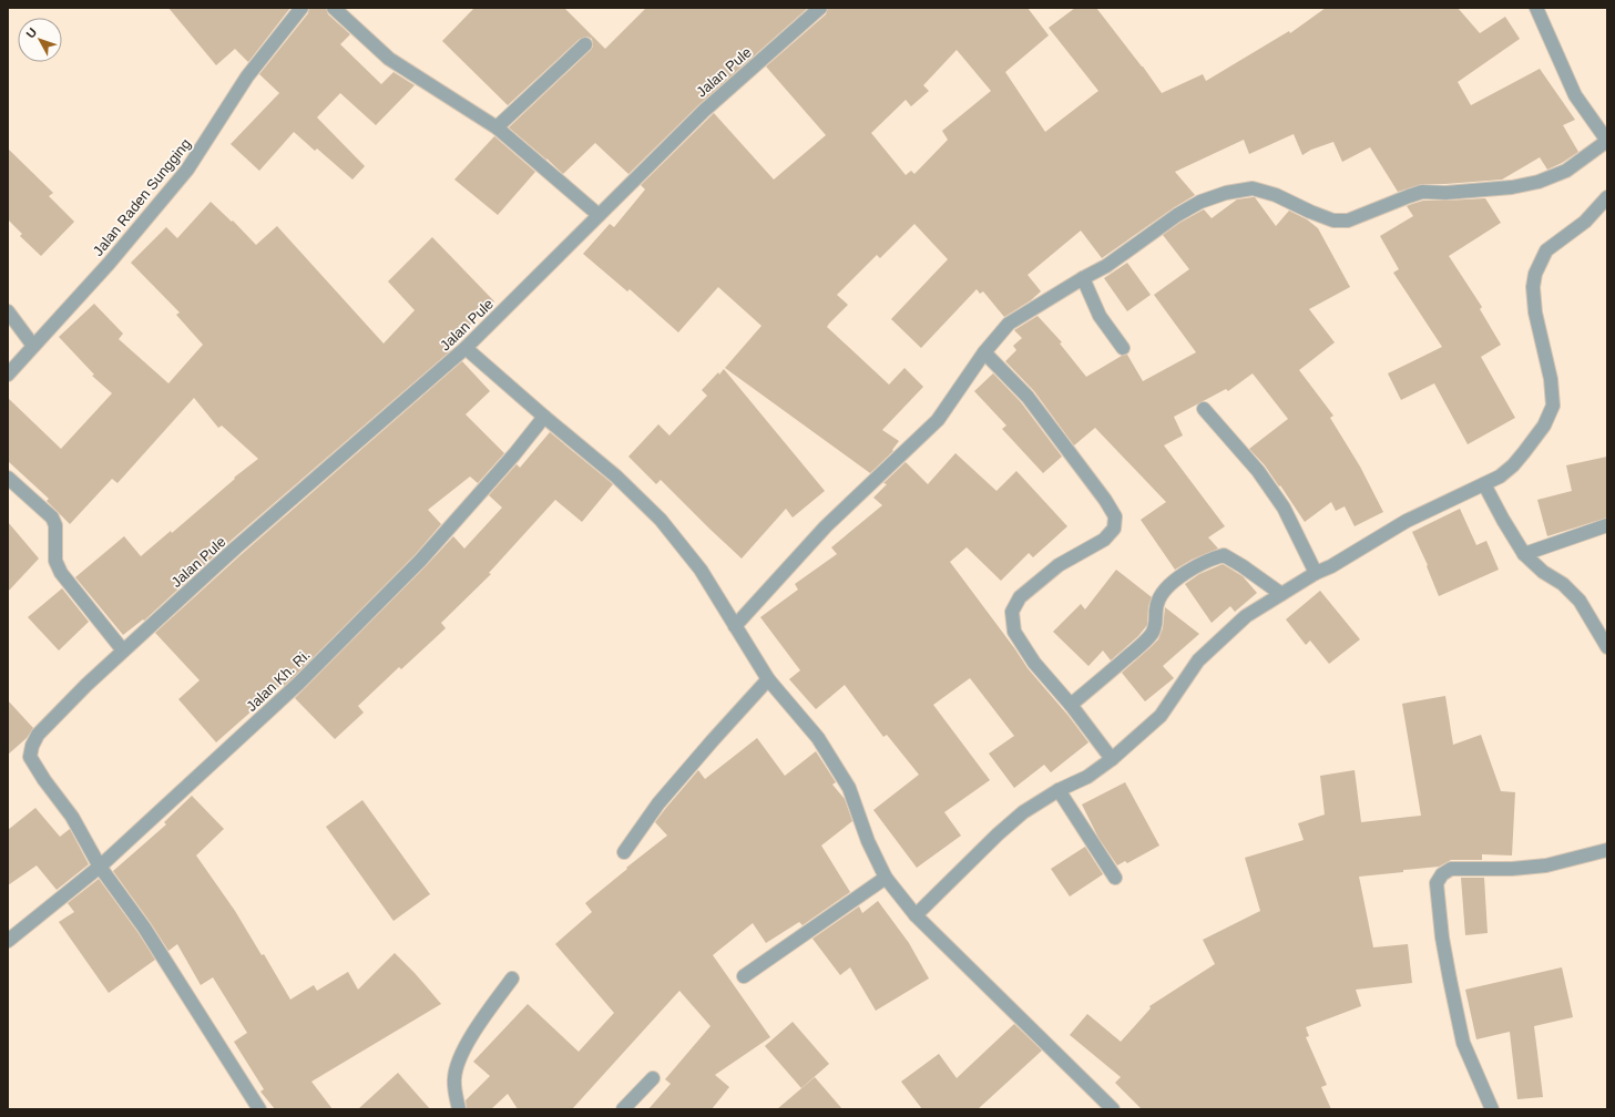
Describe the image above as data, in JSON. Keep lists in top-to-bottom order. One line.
{"streets":{"street":["Jalan Pule","Jalan Raden Sungging","Jalan Kh. Ri."]},"crossings":[["Jalan Pule","Jalan Kh. Ri."]],"north":"top left"}
